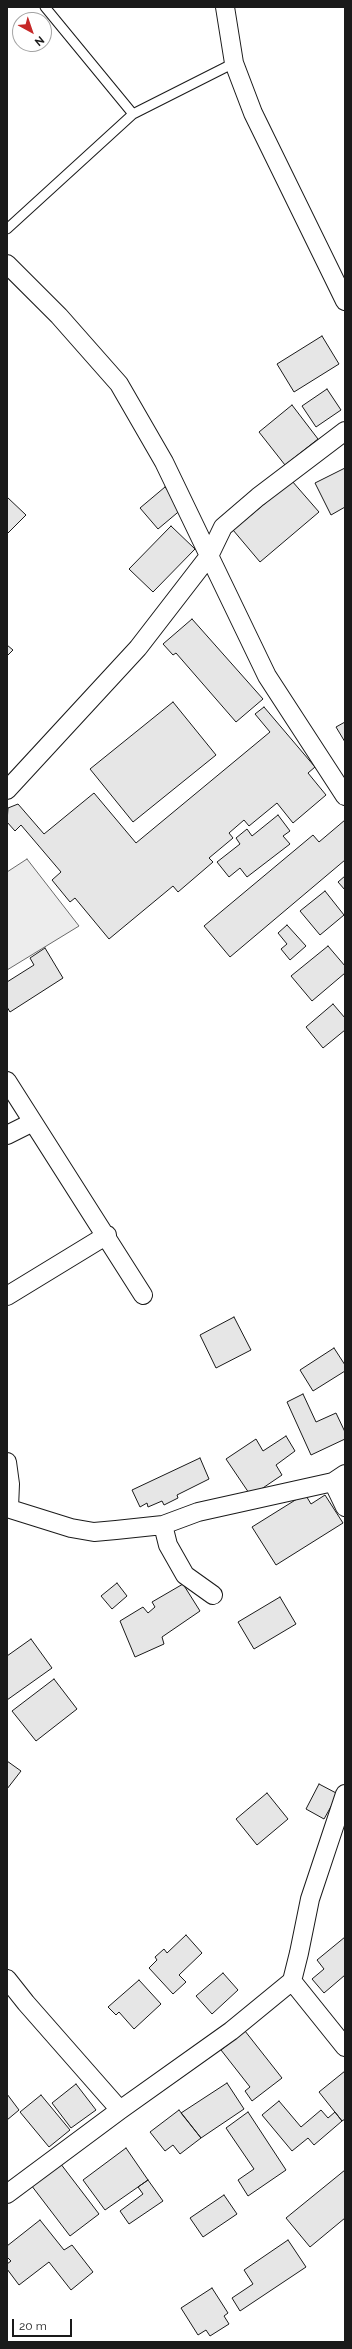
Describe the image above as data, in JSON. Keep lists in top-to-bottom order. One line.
{"scale_bar":"20 m","north":"bottom right"}
